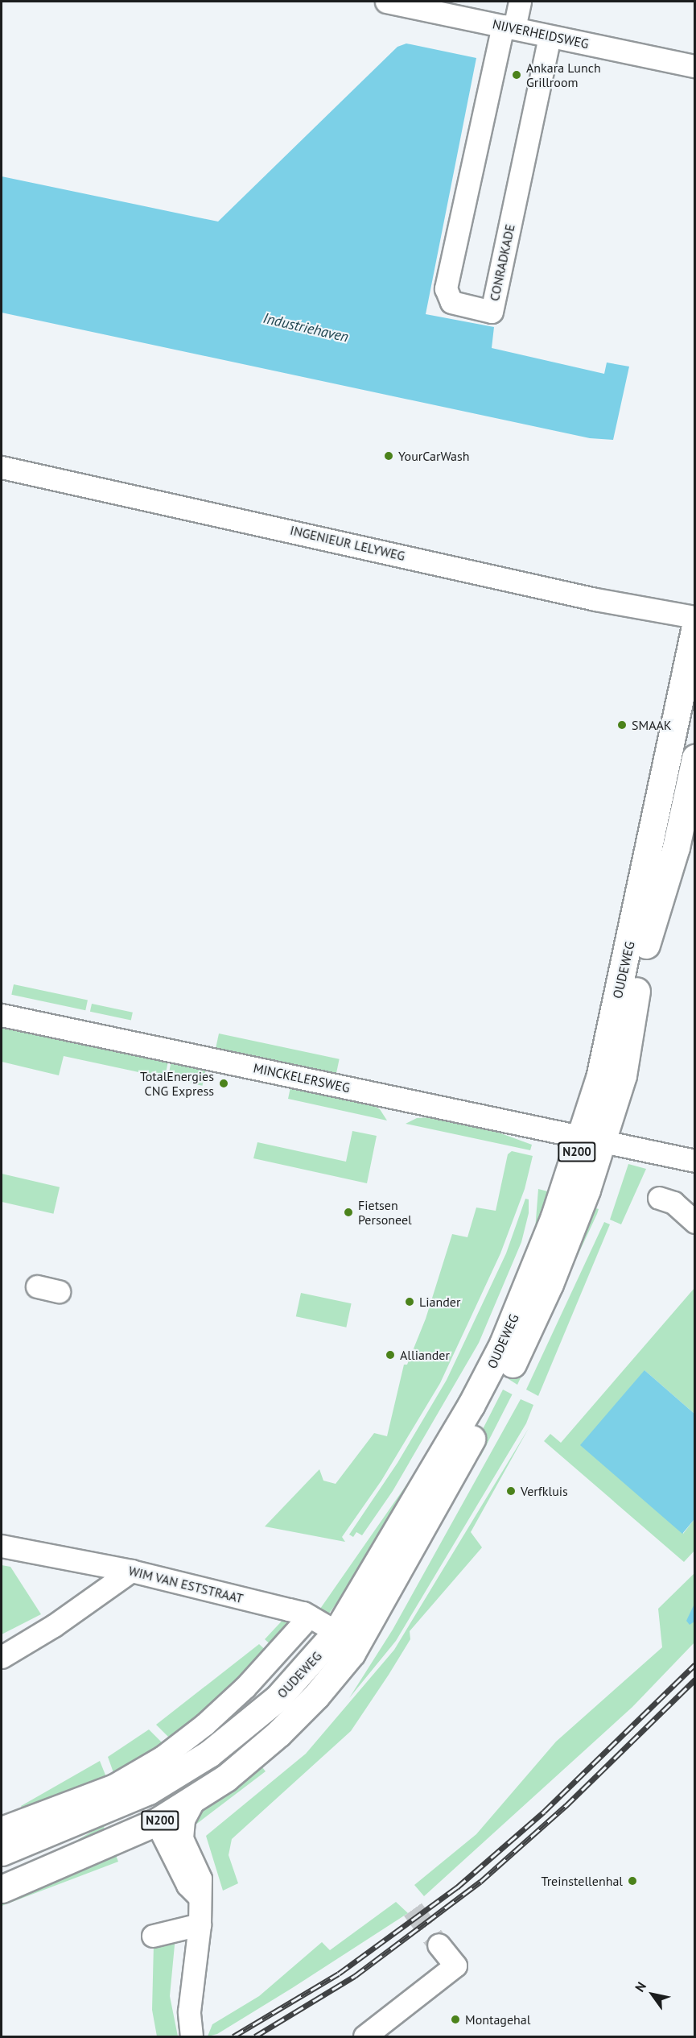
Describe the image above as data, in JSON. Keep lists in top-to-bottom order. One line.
{"streets":{"main road":["OUDEWEG","N200"],"street":["NIJVERHEIDSWEG","CONRADKADE","INGENIEUR LELYWEG","MINCKELERSWEG","WIM VAN ESTSTRAAT"]},"crossings":[["NIJVERHEIDSWEG","CONRADKADE"],["OUDEWEG","MINCKELERSWEG"],["OUDEWEG","WIM VAN ESTSTRAAT"]],"water":["Industriehaven"],"places":["Ankara Lunch Grillroom","YourCarWash","SMAAK","TotalEnergies CNG Express","Fietsen Personeel","Liander","Alliander","Verfkluis","Treinstellenhal","Montagehal"],"north":"top left"}
